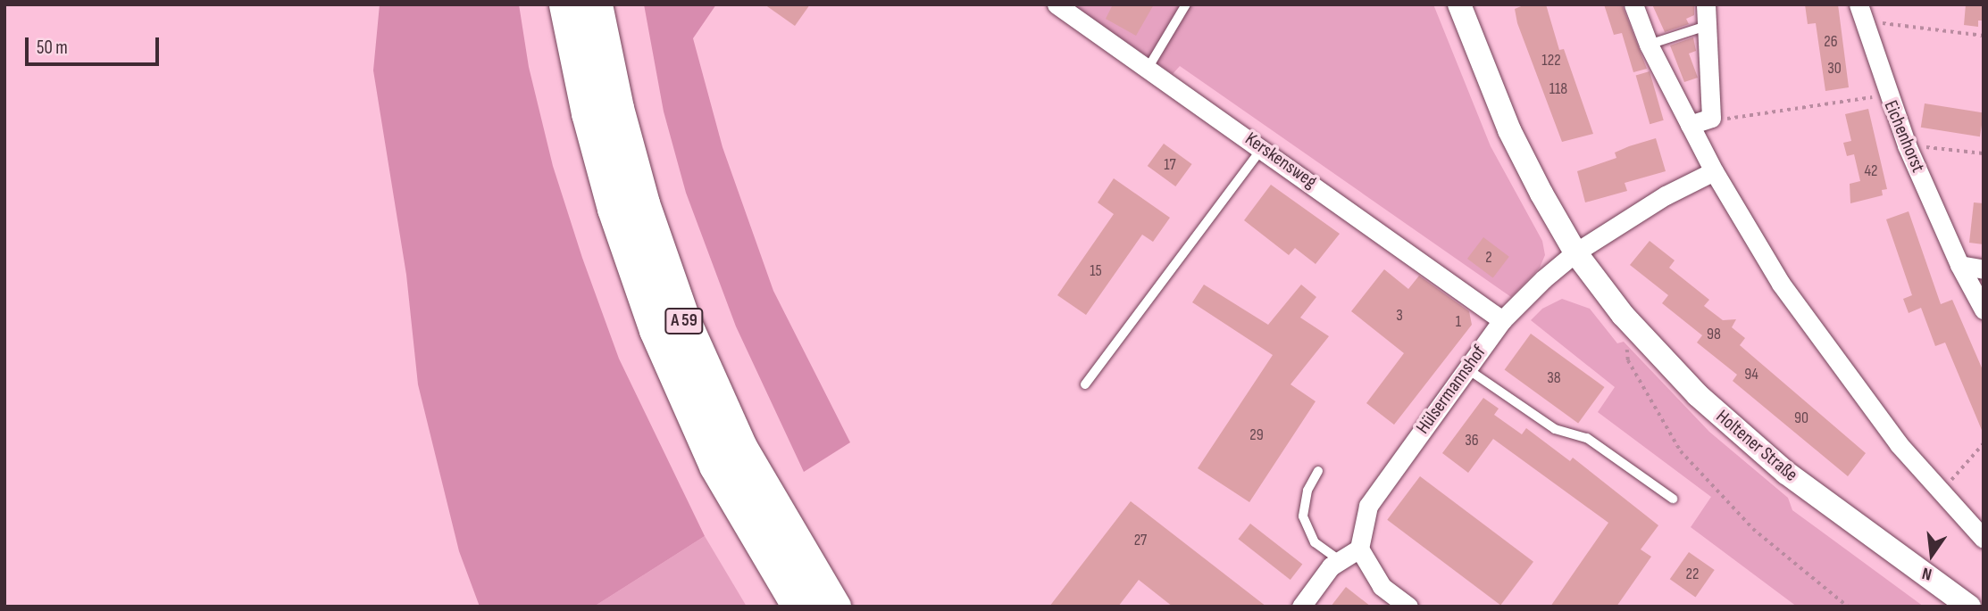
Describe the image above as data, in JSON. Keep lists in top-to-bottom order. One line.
{"streets":{"highway":["A 59"],"street":["Eichenhorst","Kerskensweg","Hülsermannshof","Holtener Straße"]},"crossings":[["Kerskensweg","Hülsermannshof"],["Hülsermannshof","Holtener Straße"]],"house_numbers":["26","122","30","118","17","42","2","15","3","1","98","94","38","90","29","36","27","22"],"scale_bar":"50 m","north":"bottom"}
